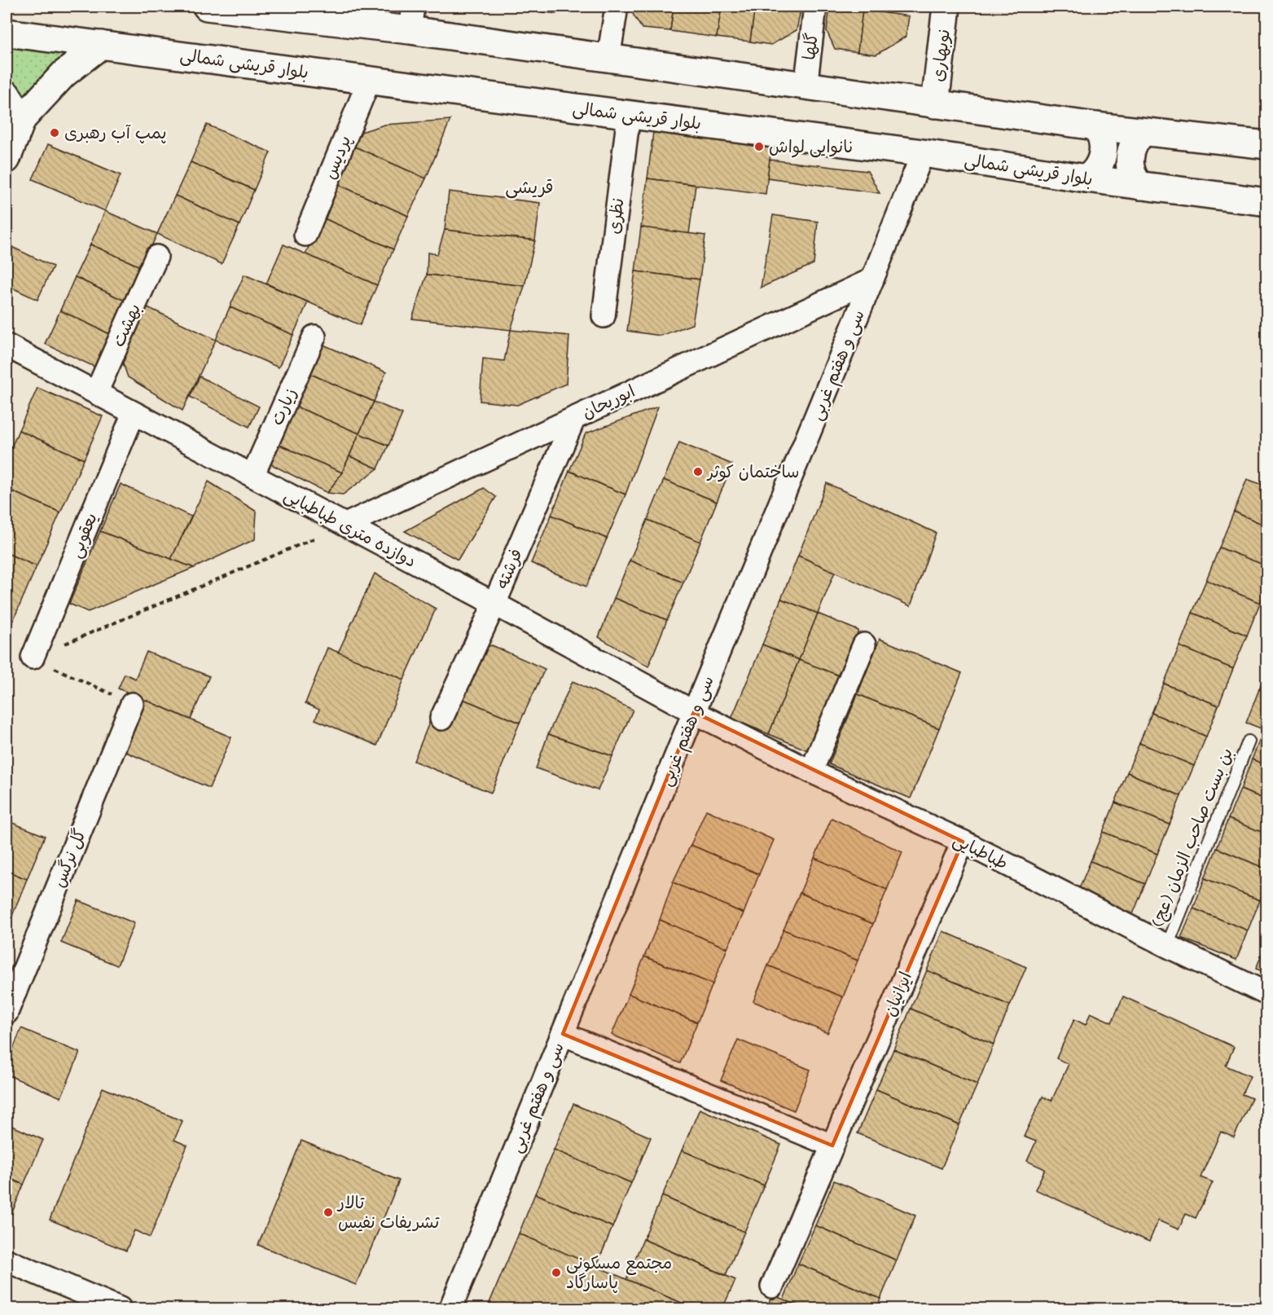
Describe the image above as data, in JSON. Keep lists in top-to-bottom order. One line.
{"streets":{"main road":["نوبهاری","بلوار قریشی شمالی"],"street":["گلها","پردیس","نظری","بهشت","سی و هفتم غربی","ابوریحان","زیارت","دوازده متری طباطبایی","یعقوبی","فرشته","طباطبایی","گل نرگس","ایرانیان"],"lane":["بن بست صاحب الزمان (عج)"]},"crossings":[["بلوار قریشی شمالی","پردیس"],["بلوار قریشی شمالی","نظری"],["بلوار قریشی شمالی","سی و هفتم غربی"],["بهشت","دوازده متری طباطبایی"],["سی و هفتم غربی","ابوریحان"],["سی و هفتم غربی","دوازده متری طباطبایی"],["سی و هفتم غربی","طباطبایی"],["ابوریحان","دوازده متری طباطبایی"],["ابوریحان","فرشته"],["زیارت","دوازده متری طباطبایی"],["دوازده متری طباطبایی","یعقوبی"],["دوازده متری طباطبایی","فرشته"],["دوازده متری طباطبایی","طباطبایی"],["بن بست صاحب الزمان (عج)","طباطبایی"],["طباطبایی","ایرانیان"]],"districts":["قریشی"],"places":["پمپ آب رهبری","نانوایی لواش","ساختمان کوثر","تالار تشریفات نفیس","مجتمع مسکونی پاسارگاد"]}
